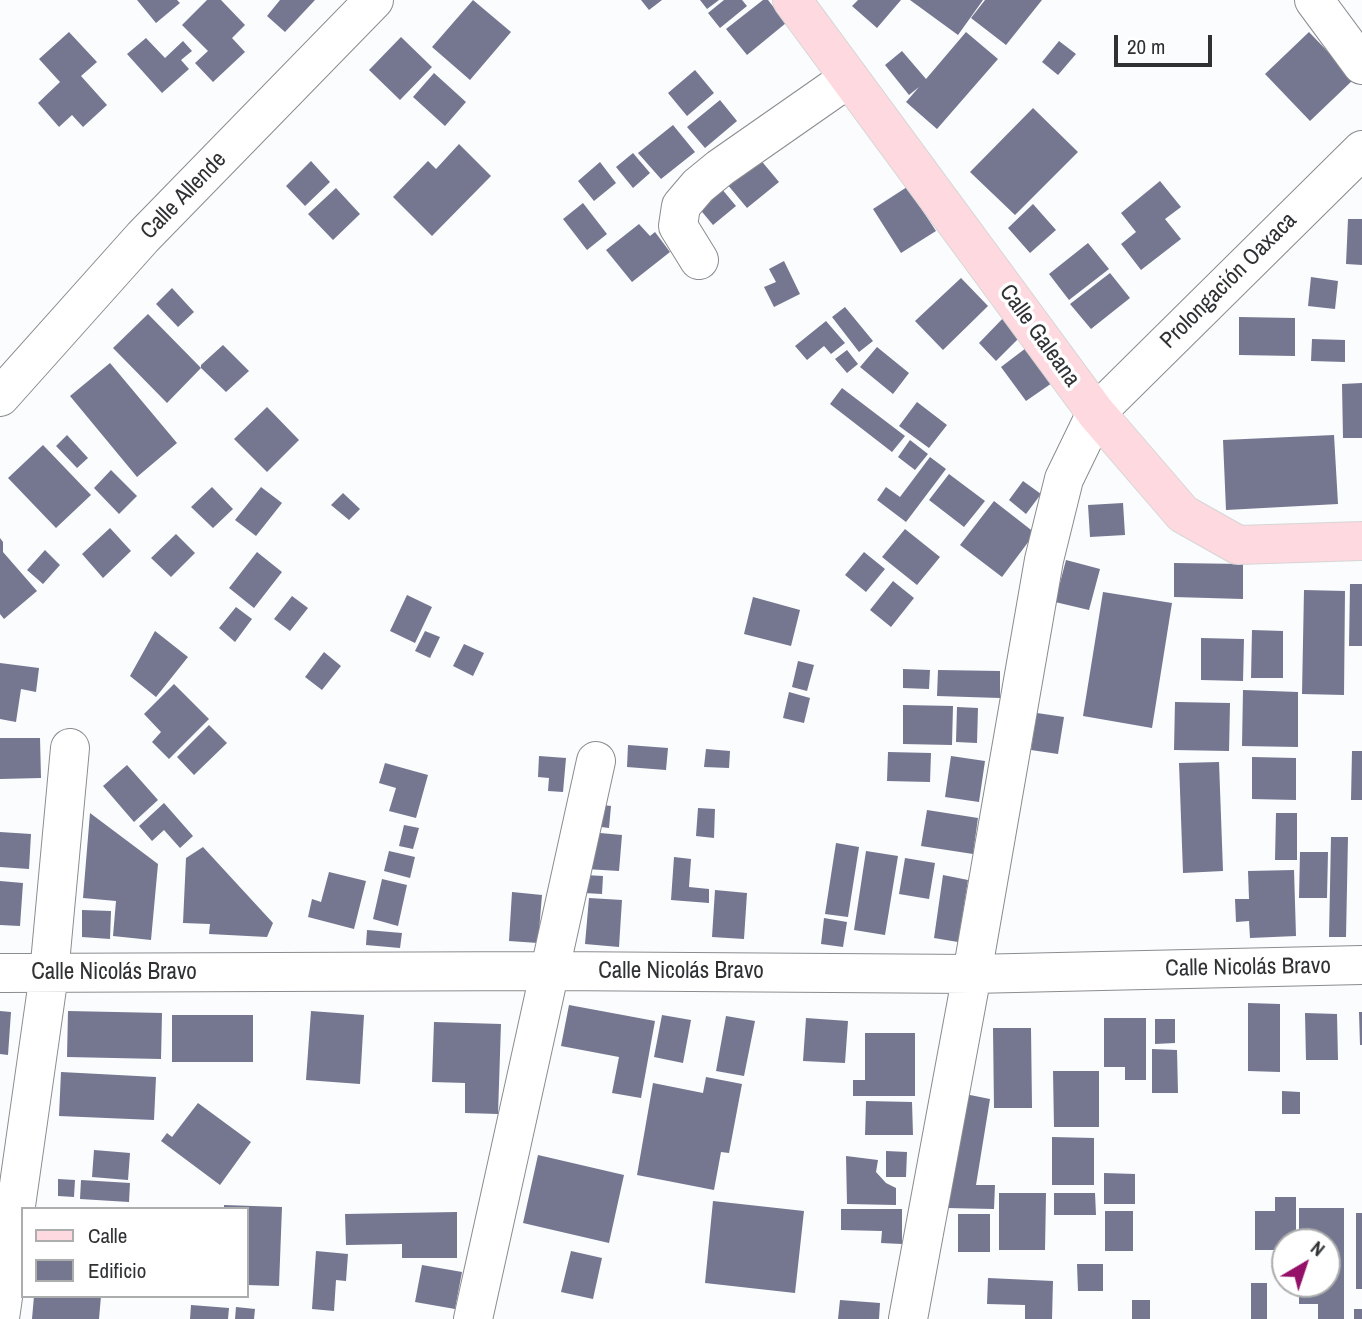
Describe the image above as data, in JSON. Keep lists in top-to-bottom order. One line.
{"streets":{"main road":["Calle Galeana"],"street":["Calle Allende","Prolongación Oaxaca","Calle Nicolás Bravo"]},"crossings":[["Prolongación Oaxaca","Calle Galeana"],["Prolongación Oaxaca","Calle Nicolás Bravo"]],"legend":["Calle","Edificio"],"scale_bar":"20 m","north":"top right"}
